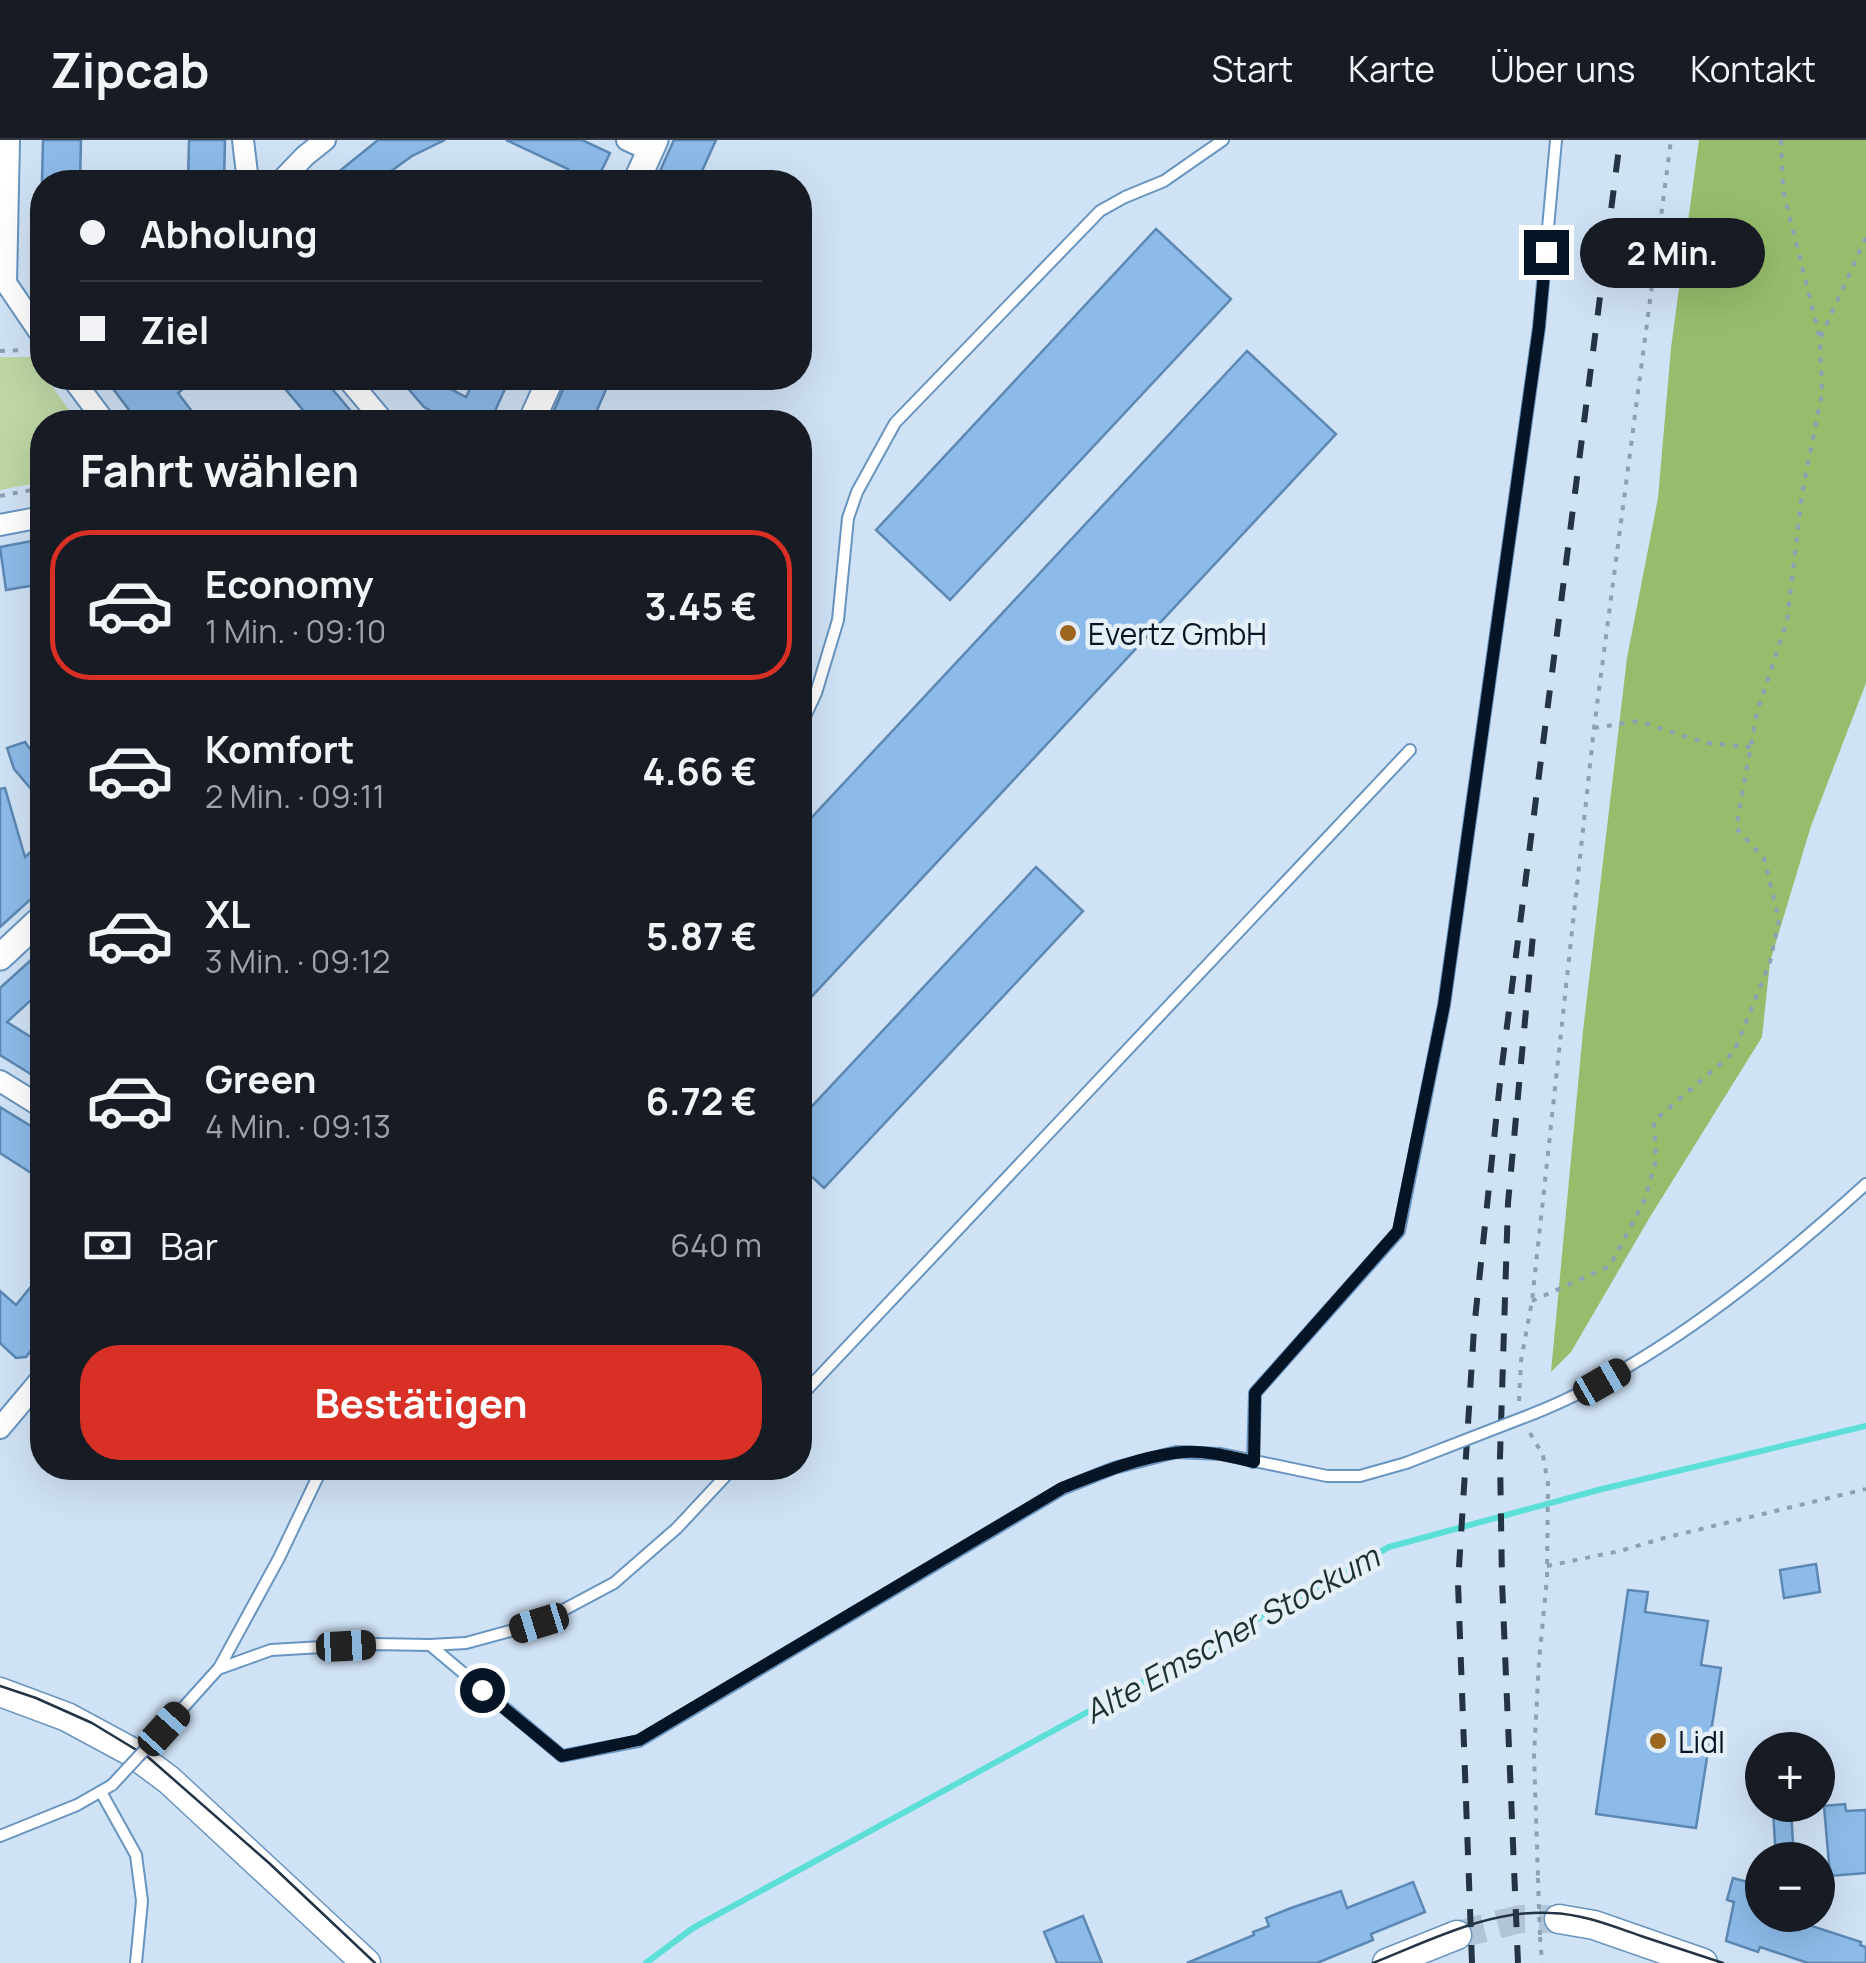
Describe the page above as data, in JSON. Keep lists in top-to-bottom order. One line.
{"water":["Alte Emscher Stockum"],"places":["Evertz GmbH","Lidl"],"page":{"header":"Zipcab","nav":["Start","Karte","Über uns","Kontakt"],"banner":["Abholung","Ziel"],"bubble":"2 Min.","heading":"Fahrt wählen","list":[{"name":"Economy","note":"1 Min. · 09:10","value":"3.45 €"},{"name":"Komfort","note":"2 Min. · 09:11","value":"4.66 €"},{"name":"XL","note":"3 Min. · 09:12","value":"5.87 €"},{"name":"Green","note":"4 Min. · 09:13","value":"6.72 €"}],"pay":["Bar","640 m"],"buttons":"Bestätigen","map_buttons":["+","−"]}}
